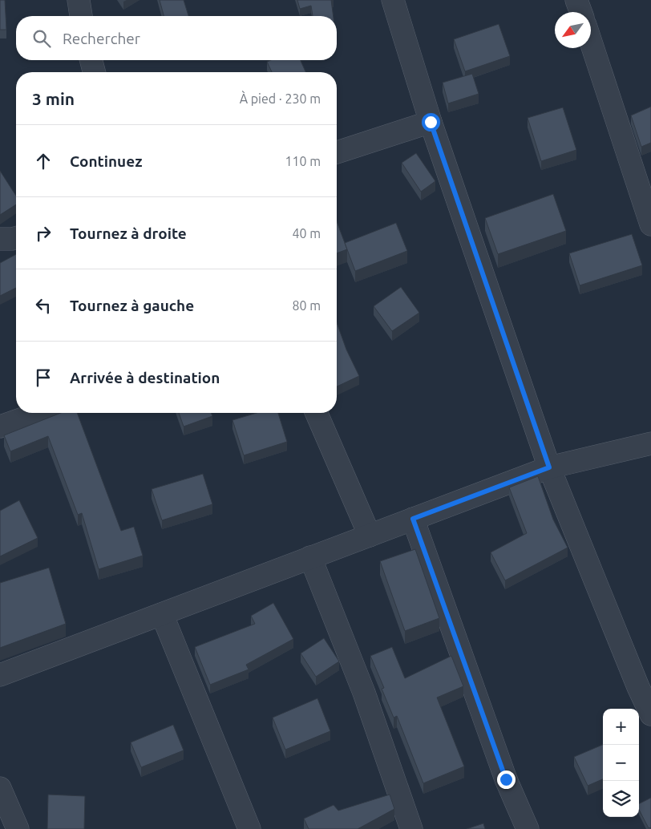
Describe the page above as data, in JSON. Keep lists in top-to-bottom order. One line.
{"north":"bottom left","page":{"search":"Rechercher","heading":["3 min","À pied · 230 m"],"list":[["Continuez","110 m"],["Tournez à droite","40 m"],["Tournez à gauche","80 m"],"Arrivée à destination"],"map_buttons":["+","−"]}}
